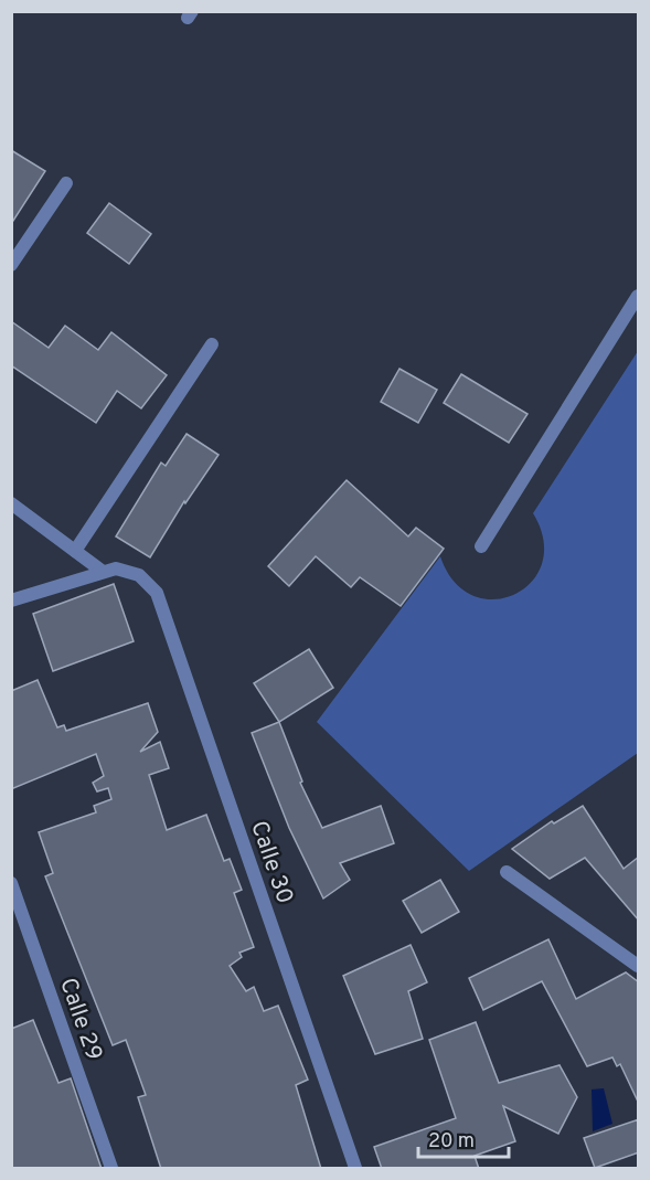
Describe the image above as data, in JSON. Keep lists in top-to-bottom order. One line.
{"streets":{"street":["Calle 30","Calle 29"]},"scale_bar":"20 m"}
